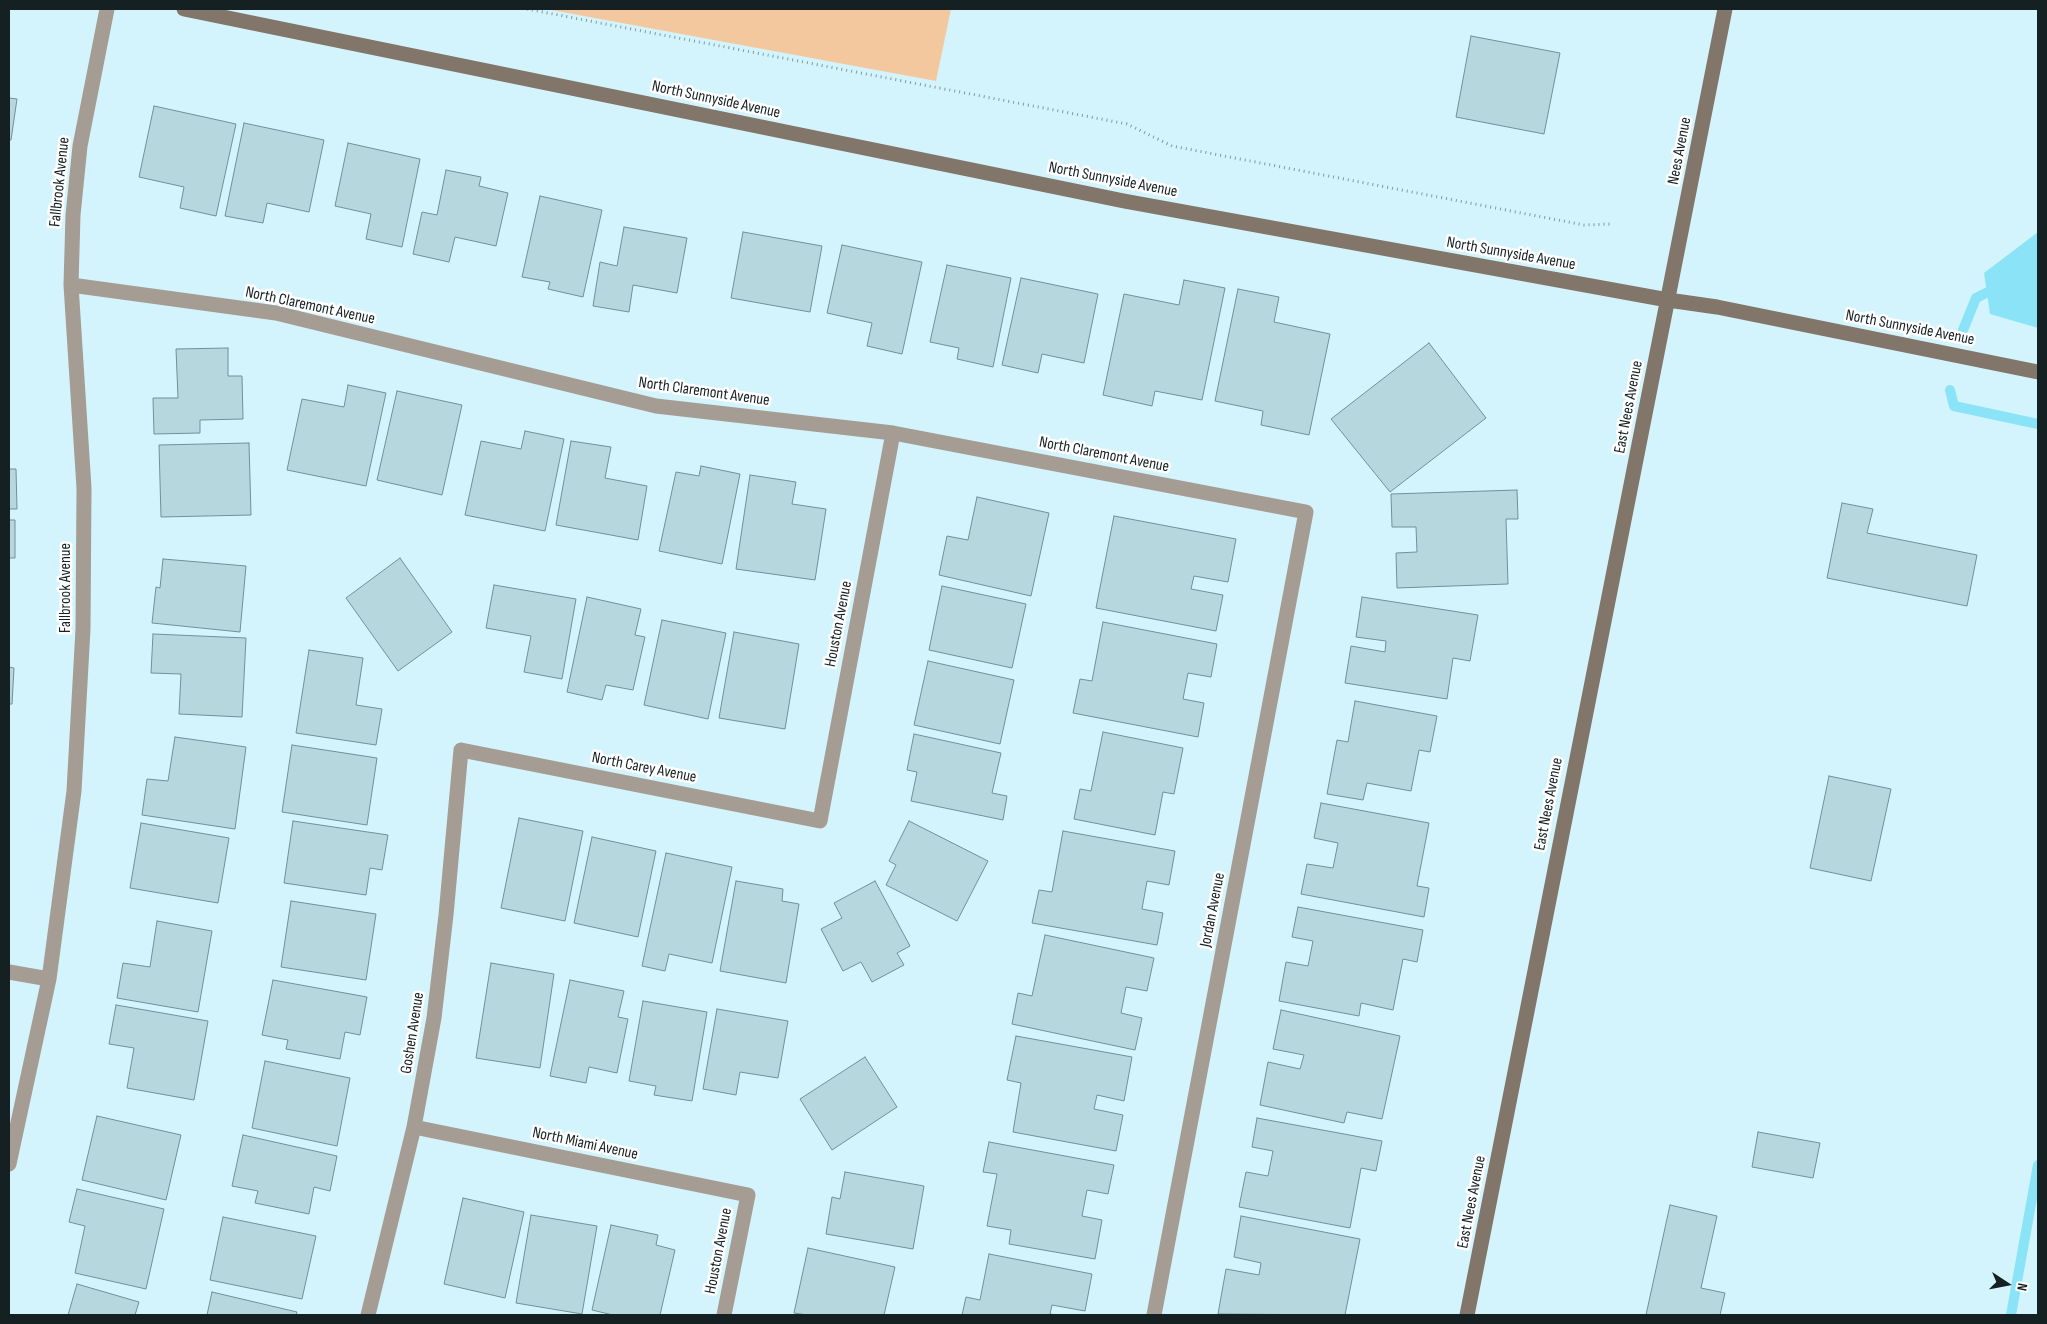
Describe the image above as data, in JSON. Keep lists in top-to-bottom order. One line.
{"streets":{"main road":["North Sunnyside Avenue","Nees Avenue","East Nees Avenue"],"street":["Fallbrook Avenue","North Claremont Avenue","Houston Avenue","North Carey Avenue","Jordan Avenue","Goshen Avenue","North Miami Avenue"]},"crossings":[["North Sunnyside Avenue","Nees Avenue"],["North Sunnyside Avenue","East Nees Avenue"],["Nees Avenue","East Nees Avenue"],["Fallbrook Avenue","North Claremont Avenue"],["North Claremont Avenue","Houston Avenue"],["North Claremont Avenue","Jordan Avenue"],["Houston Avenue","North Carey Avenue"],["Houston Avenue","North Miami Avenue"],["North Carey Avenue","Goshen Avenue"],["Goshen Avenue","North Miami Avenue"]],"north":"right"}
